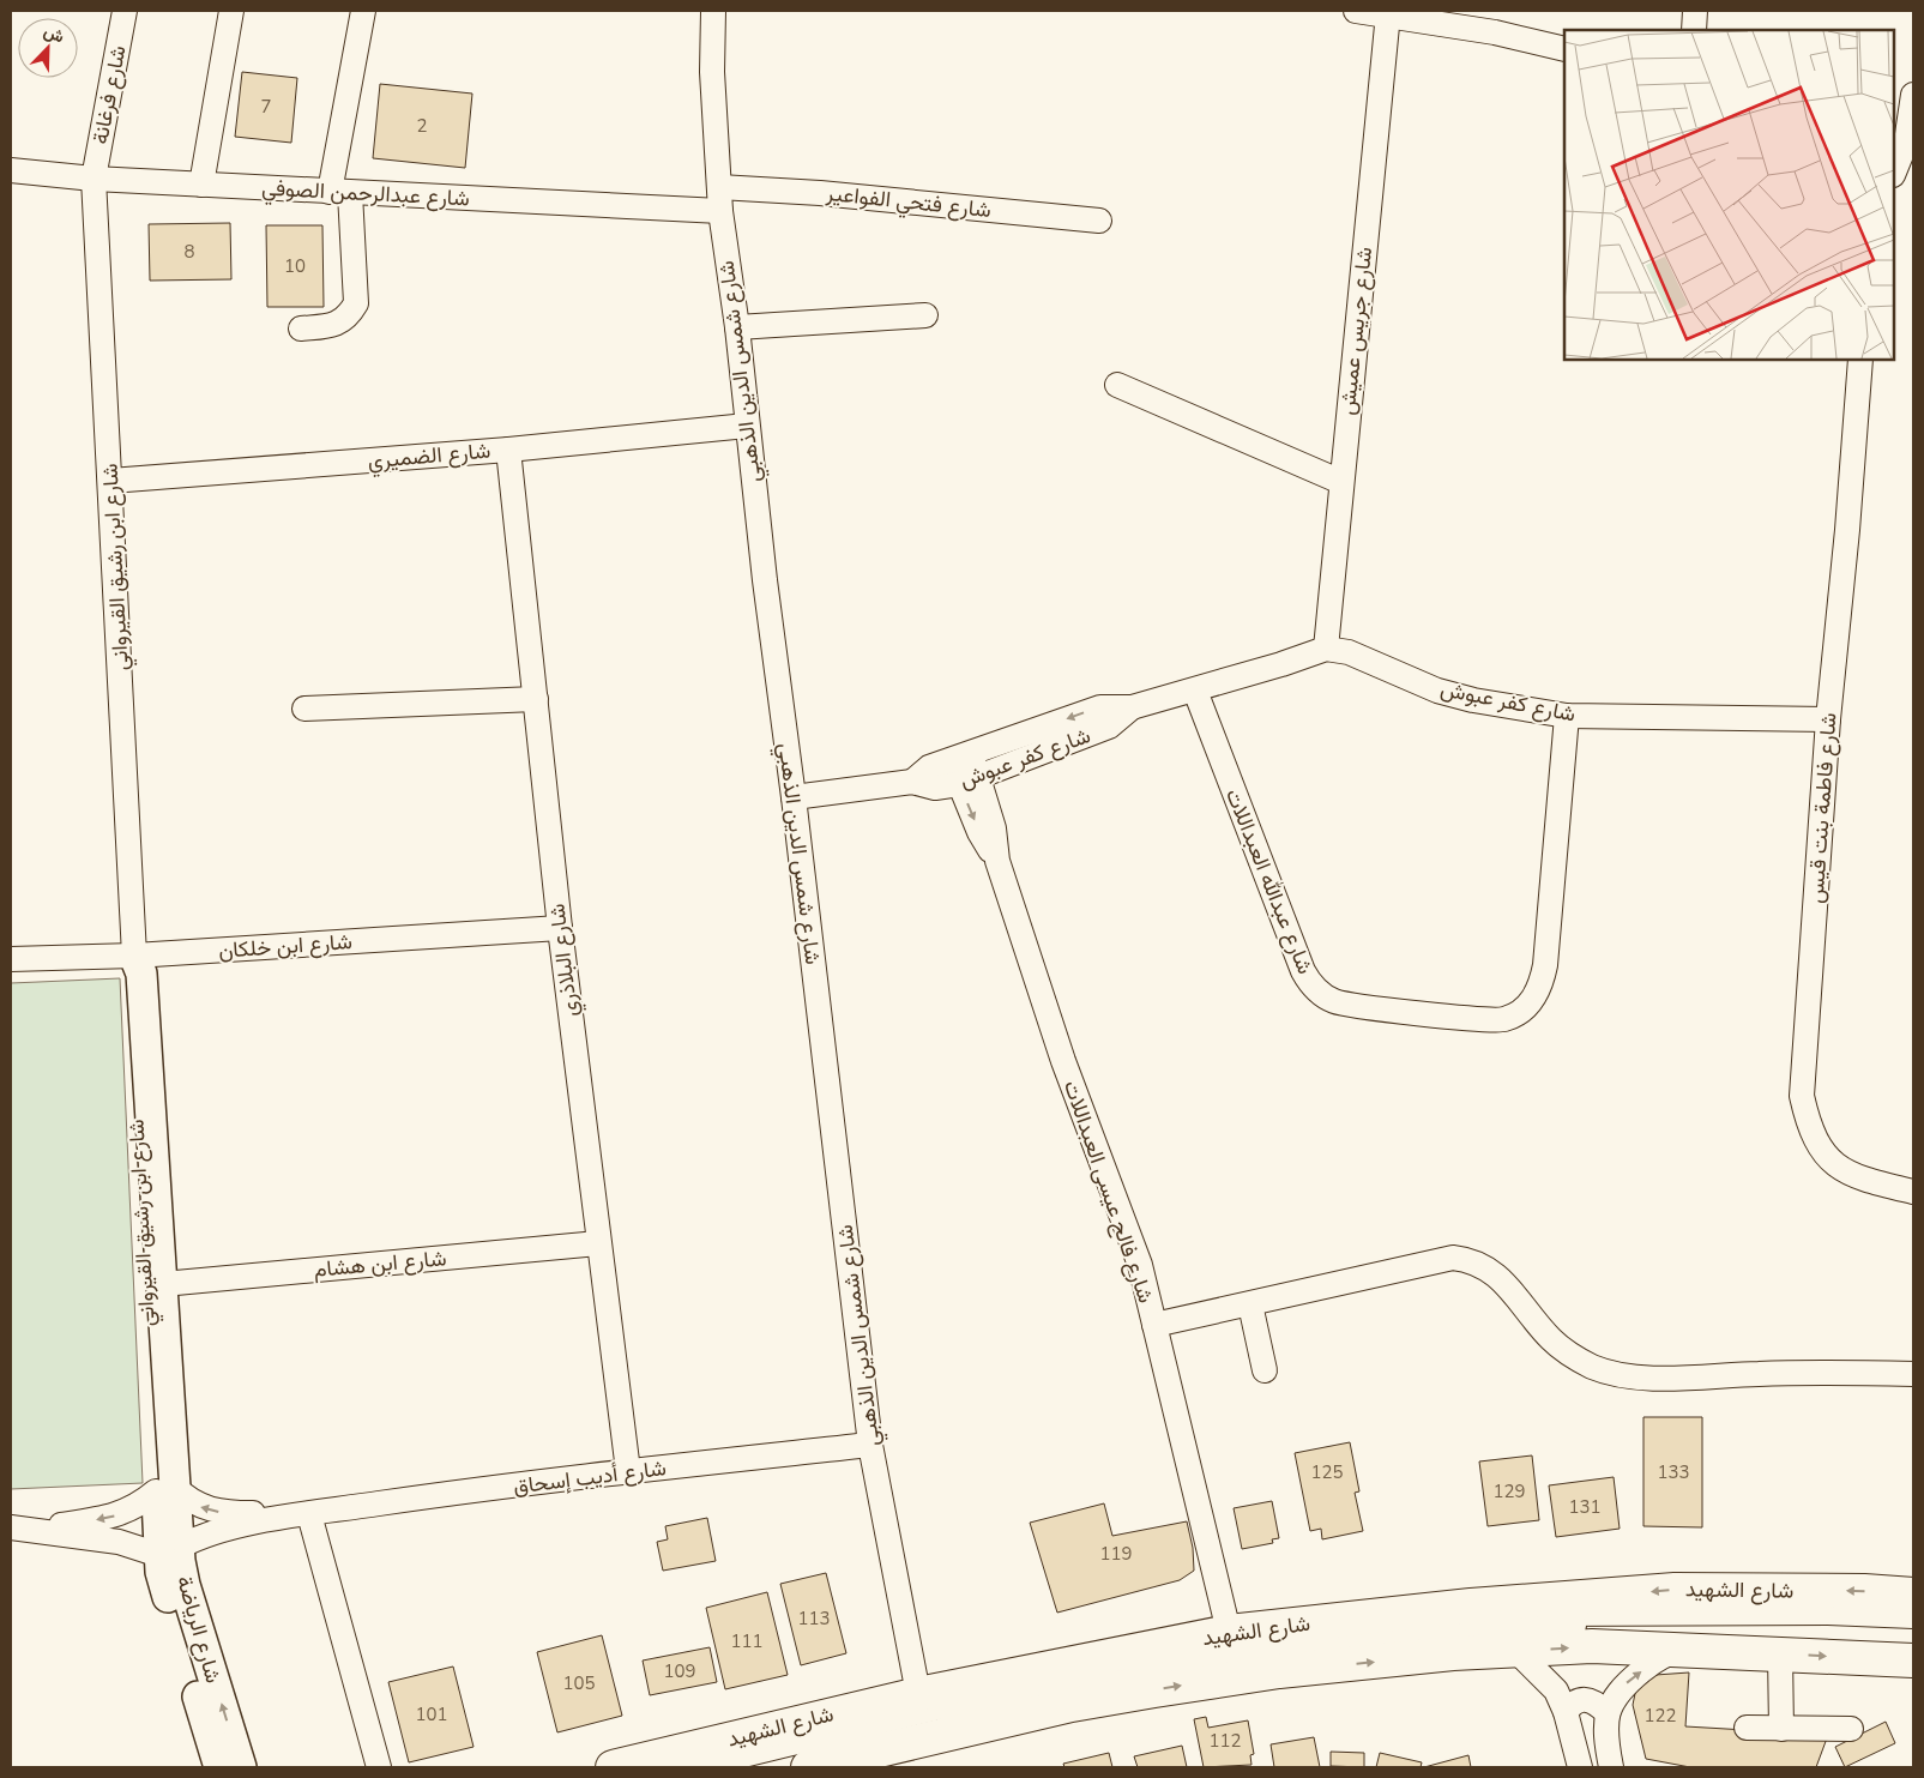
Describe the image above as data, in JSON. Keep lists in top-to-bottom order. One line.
{"streets":{"highway":["شارع الشهيد"],"main road":["شارع ابن رشيق القيرواني","شارع الرياضة"],"street":["شارع فرغانة","شارع عبدالرحمن الصوفي","شارع فتحي الفواعير","شارع جريس عميش","شارع شمس الدين الذهبي","شارع الضميري","شارع كفر عبوش","شارع فاطمة بنت قيس","شارع عبدالله العبداللات","شارع ابن خلكان","شارع البلاذري","شارع فالح عيسى العبداللات","شارع ابن هشام","شارع أديب إسحاق"]},"crossings":[["شارع فرغانة","شارع عبدالرحمن الصوفي"],["شارع فرغانة","شارع ابن رشيق القيرواني"],["شارع عبدالرحمن الصوفي","شارع شمس الدين الذهبي"],["شارع عبدالرحمن الصوفي","شارع ابن رشيق القيرواني"],["شارع فتحي الفواعير","شارع شمس الدين الذهبي"],["شارع جريس عميش","شارع كفر عبوش"],["شارع شمس الدين الذهبي","شارع الضميري"],["شارع شمس الدين الذهبي","شارع كفر عبوش"],["شارع شمس الدين الذهبي","شارع أديب إسحاق"],["شارع شمس الدين الذهبي","شارع الشهيد"],["شارع الضميري","شارع ابن رشيق القيرواني"],["شارع الضميري","شارع البلاذري"],["شارع ابن رشيق القيرواني","شارع ابن خلكان"],["شارع ابن رشيق القيرواني","شارع ابن هشام"],["شارع ابن رشيق القيرواني","شارع أديب إسحاق"],["شارع ابن رشيق القيرواني","شارع الرياضة"],["شارع كفر عبوش","شارع فاطمة بنت قيس"],["شارع كفر عبوش","شارع عبدالله العبداللات"],["شارع كفر عبوش","شارع فالح عيسى العبداللات"],["شارع ابن خلكان","شارع البلاذري"],["شارع البلاذري","شارع ابن هشام"],["شارع البلاذري","شارع أديب إسحاق"],["شارع فالح عيسى العبداللات","شارع الشهيد"],["شارع أديب إسحاق","شارع الرياضة"]],"house_numbers":["7","2","8","10","125","133","129","131","119","113","111","109","105","101","122","112"],"north":"top right"}
